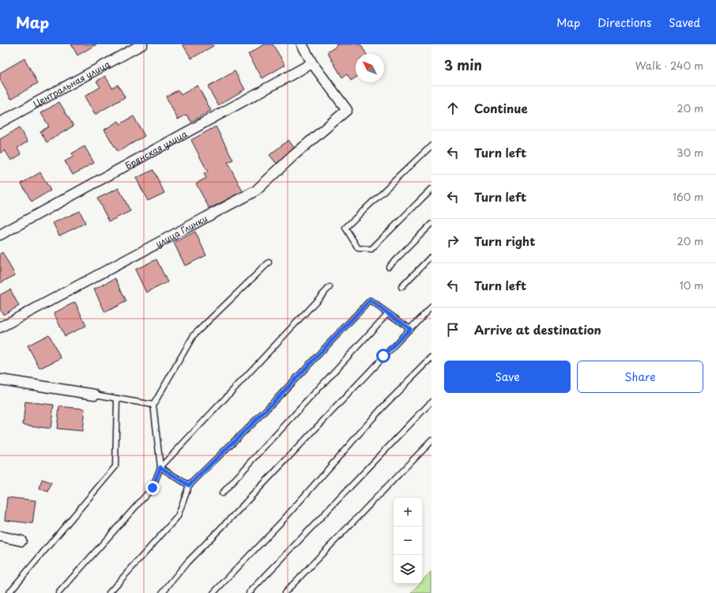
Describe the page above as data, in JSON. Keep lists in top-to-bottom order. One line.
{"streets":{"street":["Центральная улица","Брянская улица","улица Глинки"]},"crossings":[["Брянская улица","улица Глинки"]],"north":"top left","page":{"header":"Map","nav":["Map","Directions","Saved"],"heading":["3 min","Walk · 240 m"],"list":[["Continue","20 m"],["Turn left","30 m"],["Turn left","160 m"],["Turn right","20 m"],["Turn left","10 m"],"Arrive at destination"],"buttons":["Save","Share"],"map_buttons":["+","−"]}}
